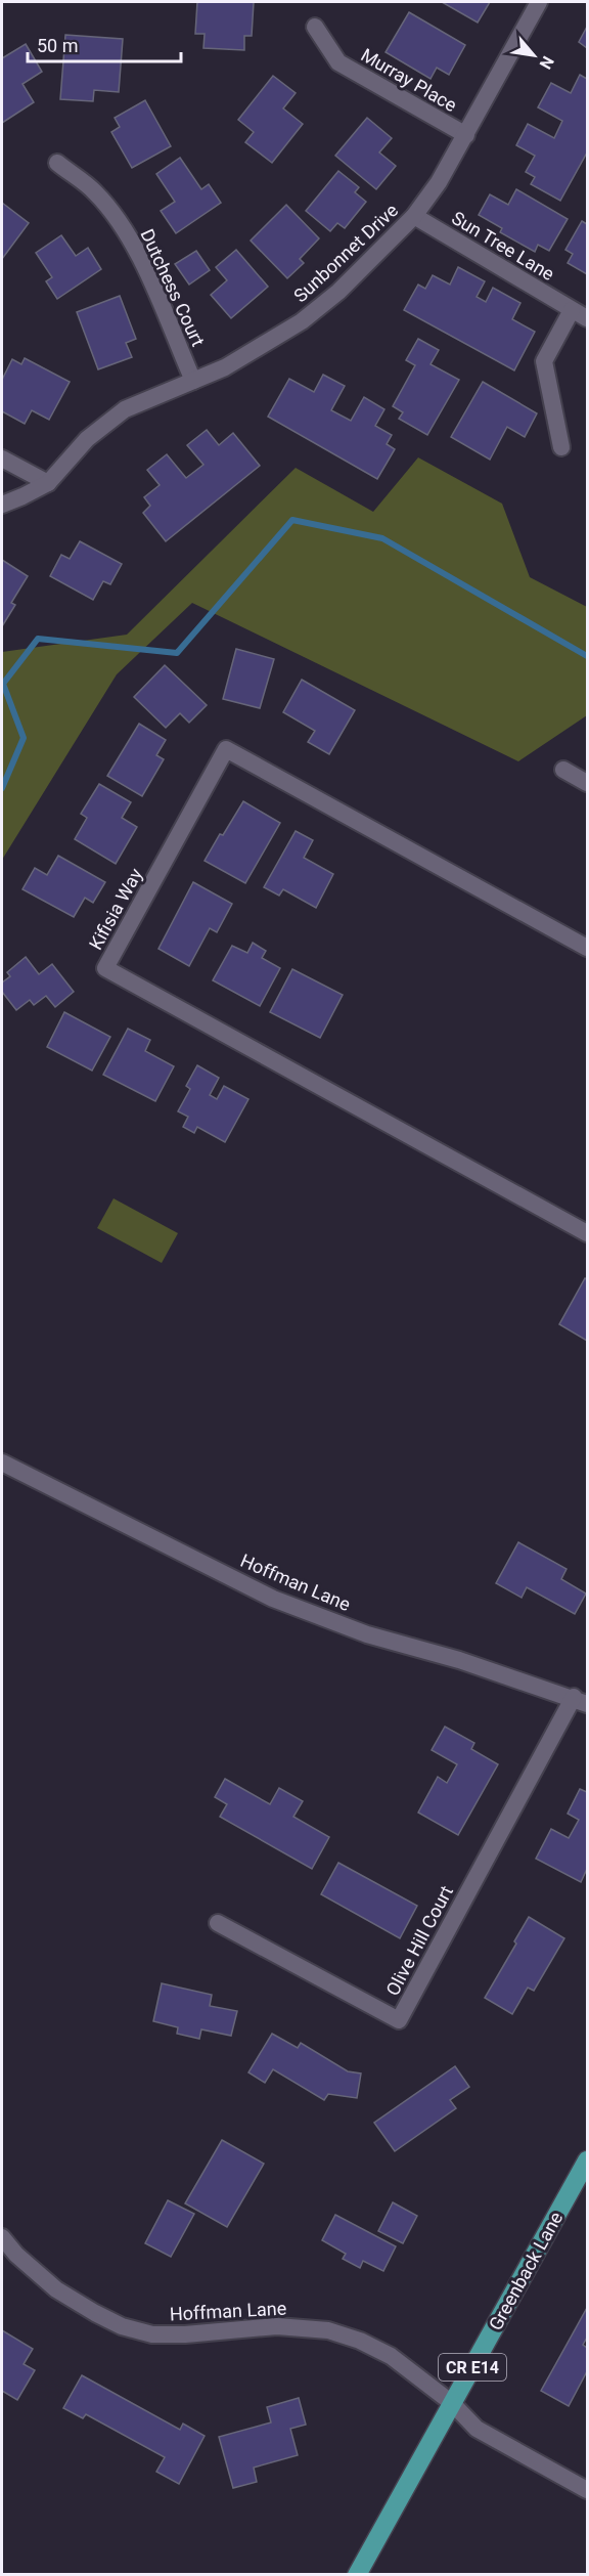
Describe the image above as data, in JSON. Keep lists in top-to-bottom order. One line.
{"streets":{"main road":["Greenback Lane","CR E14"],"street":["Murray Place","Sun Tree Lane","Sunbonnet Drive","Dutchess Court","Kifisia Way","Hoffman Lane","Olive Hill Court"]},"crossings":[["Murray Place","Sunbonnet Drive"],["Sun Tree Lane","Sunbonnet Drive"],["Sunbonnet Drive","Dutchess Court"],["Hoffman Lane","Olive Hill Court"],["Hoffman Lane","Greenback Lane"]],"scale_bar":"50 m","north":"bottom right"}
